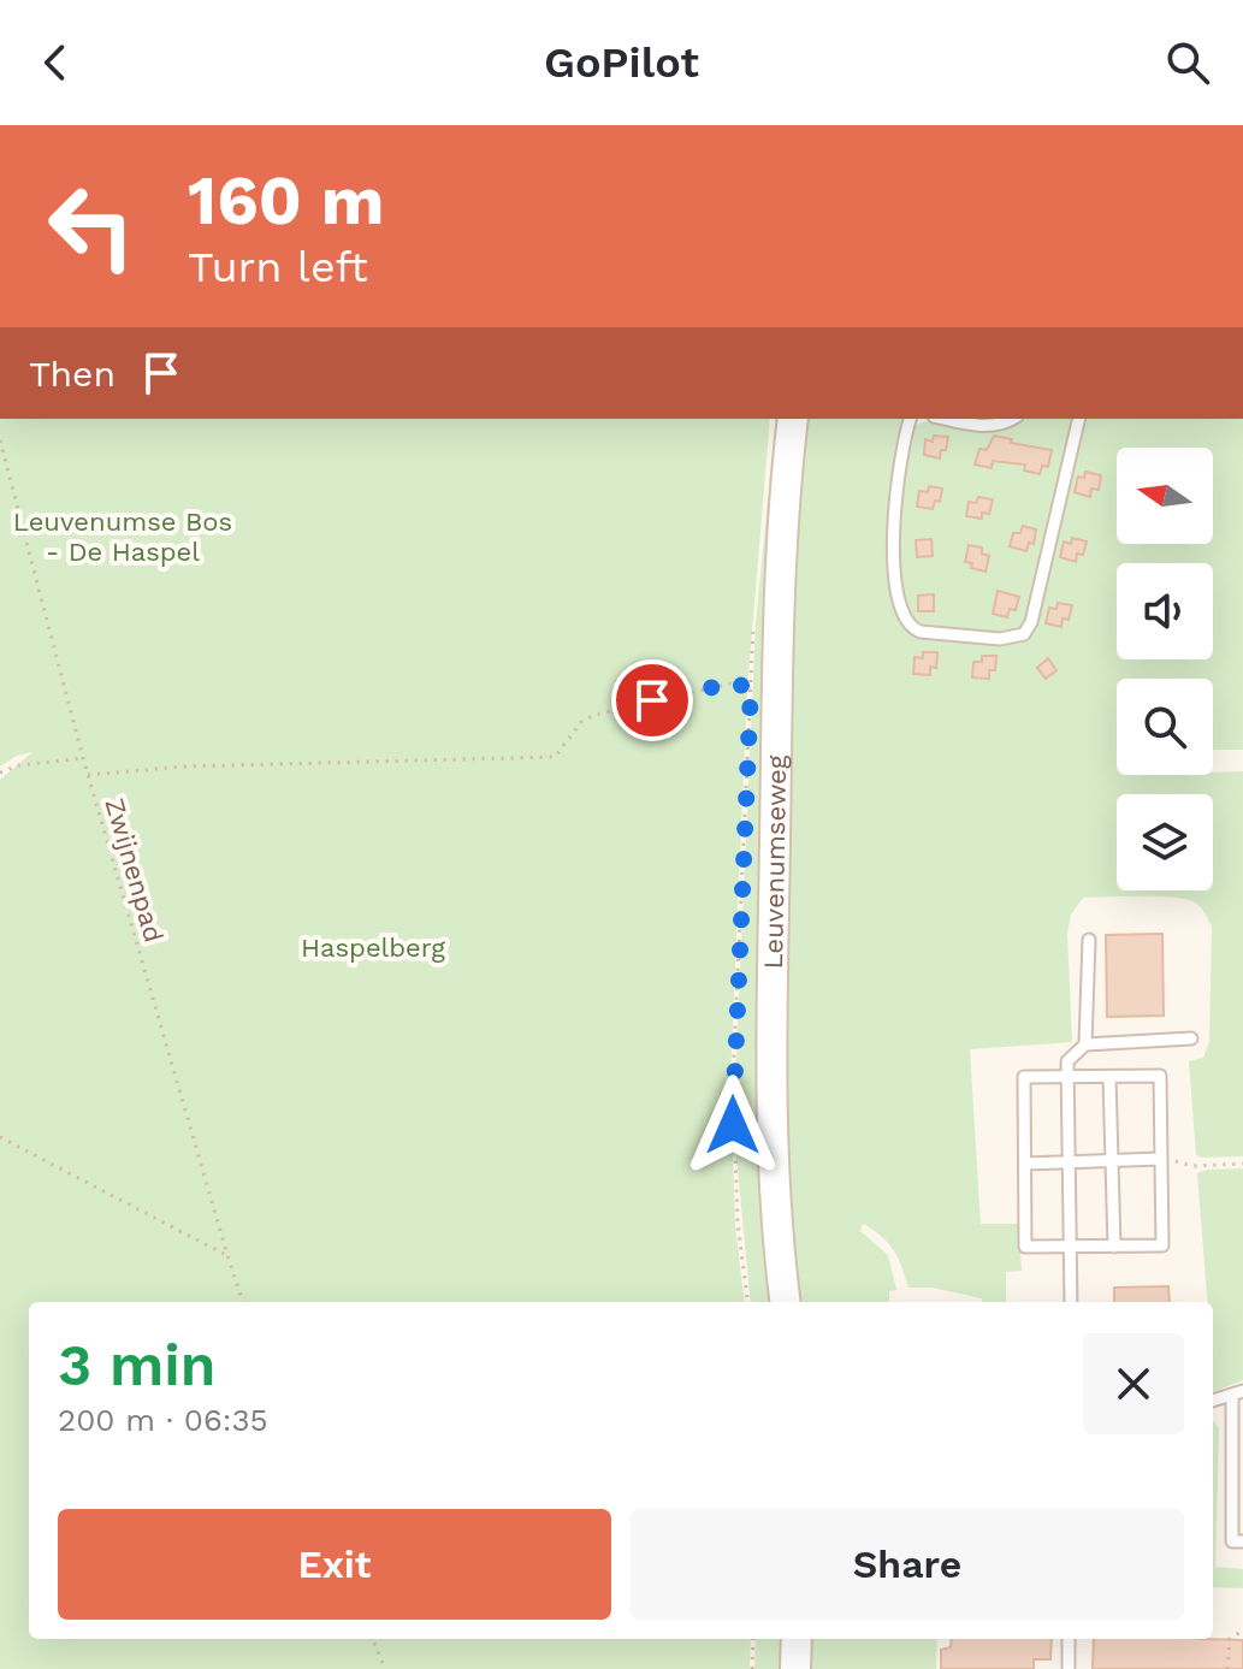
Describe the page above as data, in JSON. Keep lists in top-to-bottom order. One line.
{"streets":{"main road":["Leuvenumseweg"],"path":["Zwijnenpad"]},"crossings":[["Leuvenumseweg","Zwijnenpad"]],"parks":["Leuvenumse Bos - De Haspel","Haspelberg"],"north":"left","page":{"header":"GoPilot","turn":["160 m","Turn left"],"then":"Then","heading":["3 min","200 m · 06:35"],"buttons":["Exit","Share"]}}
